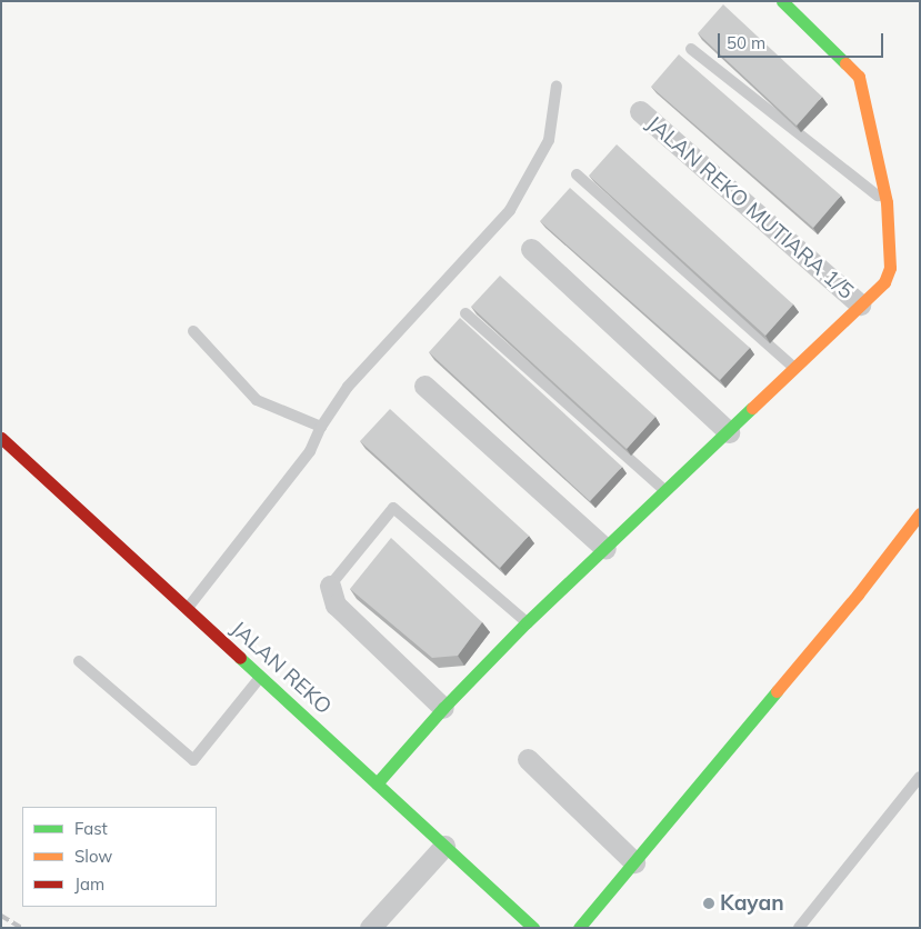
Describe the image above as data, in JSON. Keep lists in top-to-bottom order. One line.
{"streets":{"street":["JALAN REKO MUTIARA 1/5","JALAN REKO"]},"places":["Kayan"],"legend":["Fast","Slow","Jam"],"scale_bar":"50 m"}
